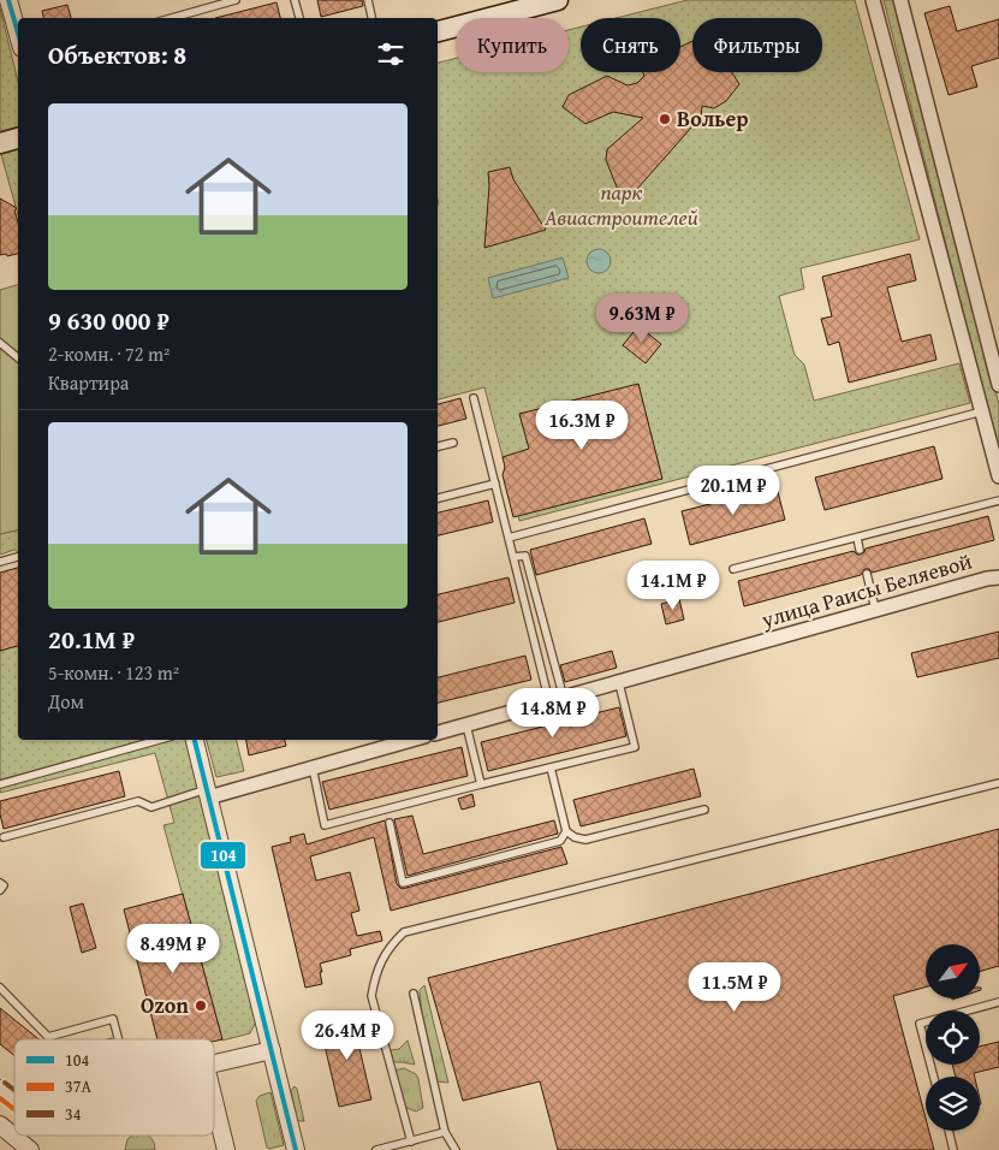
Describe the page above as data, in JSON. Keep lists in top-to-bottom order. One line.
{"streets":{"street":["улица Раисы Беляевой"]},"parks":["парк Авиастроителей"],"places":["Вольер","Ozon"],"lines":["transit line 104","transit line 34","transit line 37А"],"legend":["104","37А","34"],"north":"top right","page":{"chip":["Купить","Снять","Фильтры"],"heading":"Объектов: 8","list":[{"name":"9 630 000 ₽","note":"2-комн. · 72 m² · Квартира"},{"name":"20.1M ₽","note":"5-комн. · 123 m² · Дом"}],"price":["9.63M ₽","16.3M ₽","20.1M ₽","14.1M ₽","14.8M ₽","8.49M ₽","11.5M ₽","26.4M ₽"]}}
